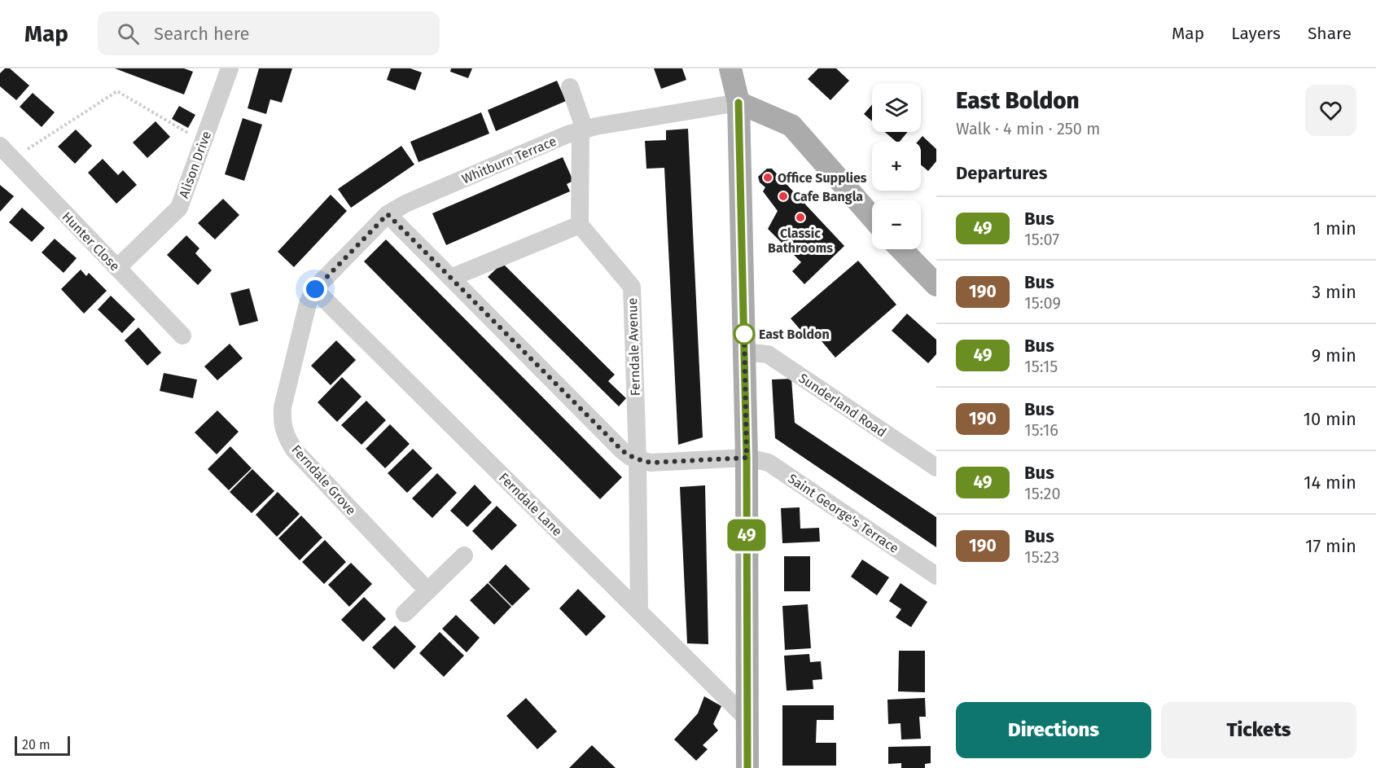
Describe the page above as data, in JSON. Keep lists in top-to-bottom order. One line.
{"streets":{"street":["Whitburn Terrace","Alison Drive","Hunter Close","Ferndale Avenue","Sunderland Road","Ferndale Grove","Ferndale Lane","Saint George's Terrace"]},"crossings":[["Whitburn Terrace","Ferndale Grove"],["Whitburn Terrace","Ferndale Lane"],["Alison Drive","Hunter Close"],["Ferndale Avenue","Ferndale Lane"],["Ferndale Grove","Ferndale Lane"]],"places":["Office Supplies","Cafe Bangla","Classic Bathrooms","East Boldon"],"lines":["bus line 49"],"scale_bar":"20 m","page":{"header":"Map","search":"Search here","nav":["Map","Layers","Share"],"on_map":"49","heading":[["East Boldon","Walk · 4 min · 250 m"],"Departures"],"map_buttons":["+","−"],"list":[{"mark":"49","name":"Bus","note":"15:07","value":"1 min"},{"mark":"190","name":"Bus","note":"15:09","value":"3 min"},{"mark":"49","name":"Bus","note":"15:15","value":"9 min"},{"mark":"190","name":"Bus","note":"15:16","value":"10 min"},{"mark":"49","name":"Bus","note":"15:20","value":"14 min"},{"mark":"190","name":"Bus","note":"15:23","value":"17 min"}],"buttons":["Directions","Tickets"],"scale":"20 m"}}
